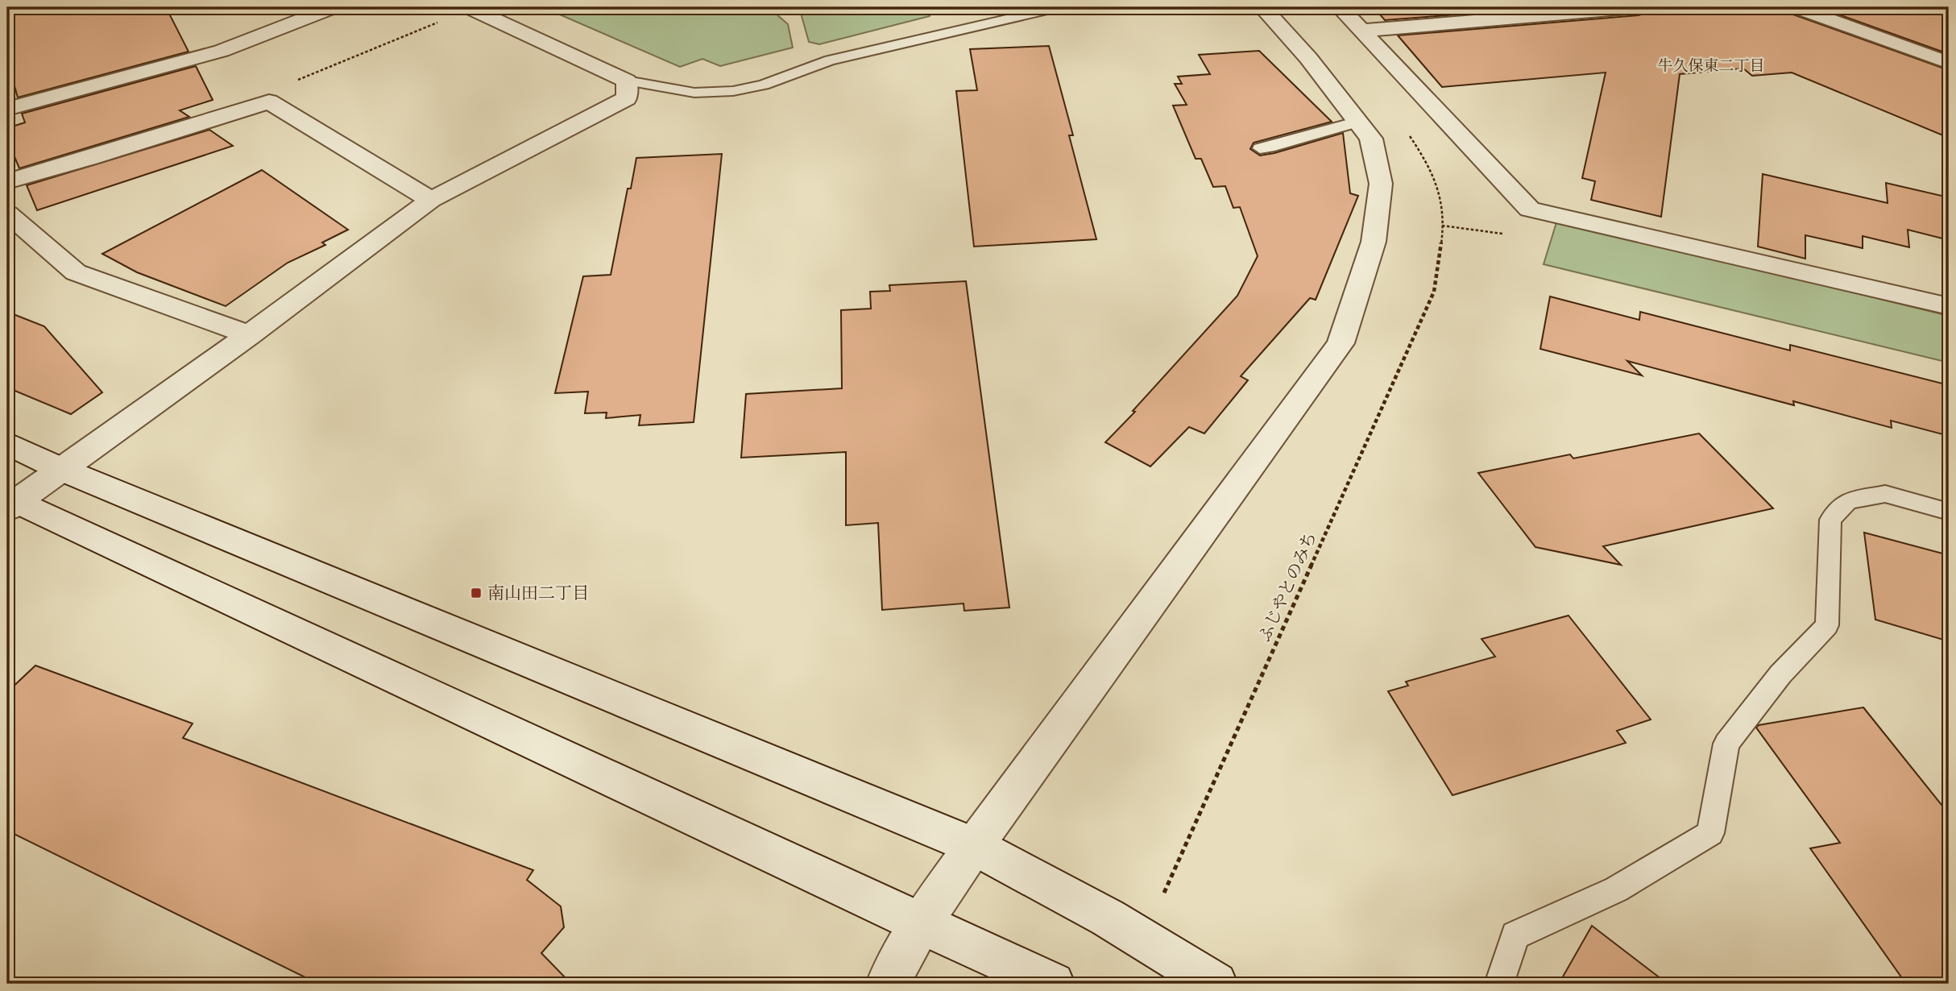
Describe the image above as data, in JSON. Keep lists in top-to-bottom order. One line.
{"streets":{"path":["ふじやとのみち"]},"districts":["牛久保東二丁目"],"places":{"transit":["南山田二丁目"]}}
